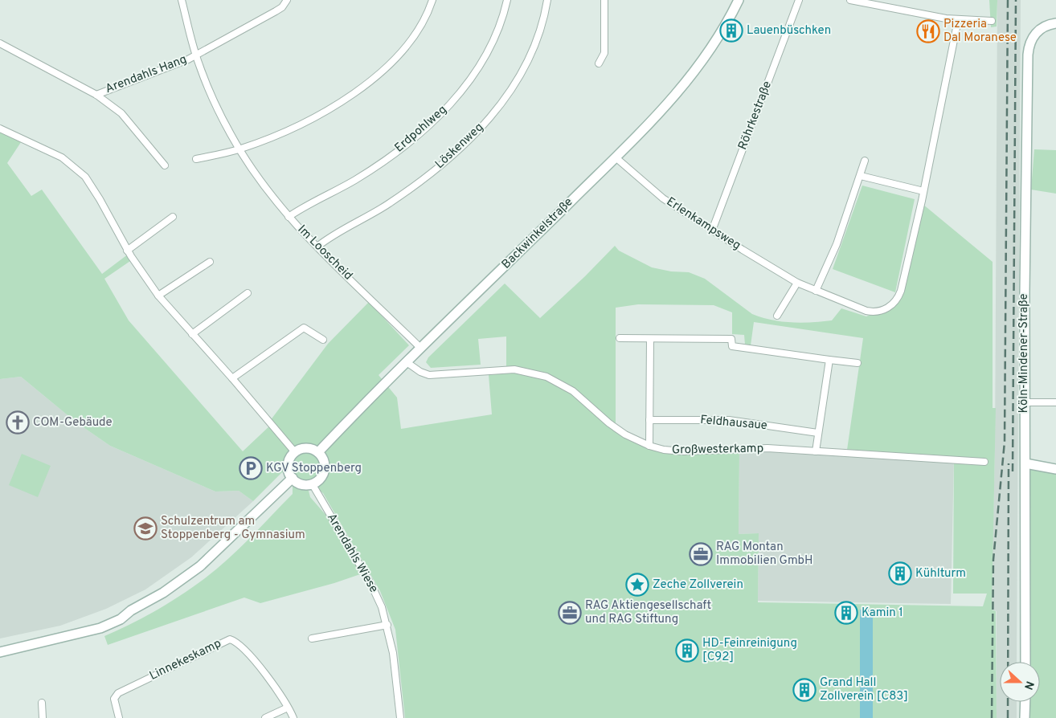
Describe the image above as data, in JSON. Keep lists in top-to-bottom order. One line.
{"streets":{"main road":["Backwinkelstraße","Köln-Mindener-Straße"],"street":["Arendahls Hang","Röhrkestraße","Erdpohlweg","Löskenweg","Erlenkampsweg","Im Looscheid","Feldhausaue","Großwesterkamp","Arendahls Wiese","Linnekeskamp"]},"crossings":[["Arendahls Hang","Im Looscheid"],["Röhrkestraße","Erlenkampsweg"],["Erdpohlweg","Im Looscheid"],["Löskenweg","Im Looscheid"],["Erlenkampsweg","Backwinkelstraße"],["Backwinkelstraße","Im Looscheid"],["Backwinkelstraße","Großwesterkamp"],["Backwinkelstraße","Arendahls Wiese"]],"places":{"building":["Lauenbüschken","Kühlturm","Kamin 1","HD-Feinreinigung [C92]","Grand Hall Zollverein [C83]"],"restaurant":["Pizzeria Dal Moranese"],"church":["COM-Gebäude"],"parking":["KGV Stoppenberg"],"school or university":["Schulzentrum am Stoppenberg - Gymnasium"],"office":["RAG Montan Immobilien GmbH","RAG Aktiengesellschaft und RAG Stiftung"],"place":["Zeche Zollverein"]},"north":"right"}
